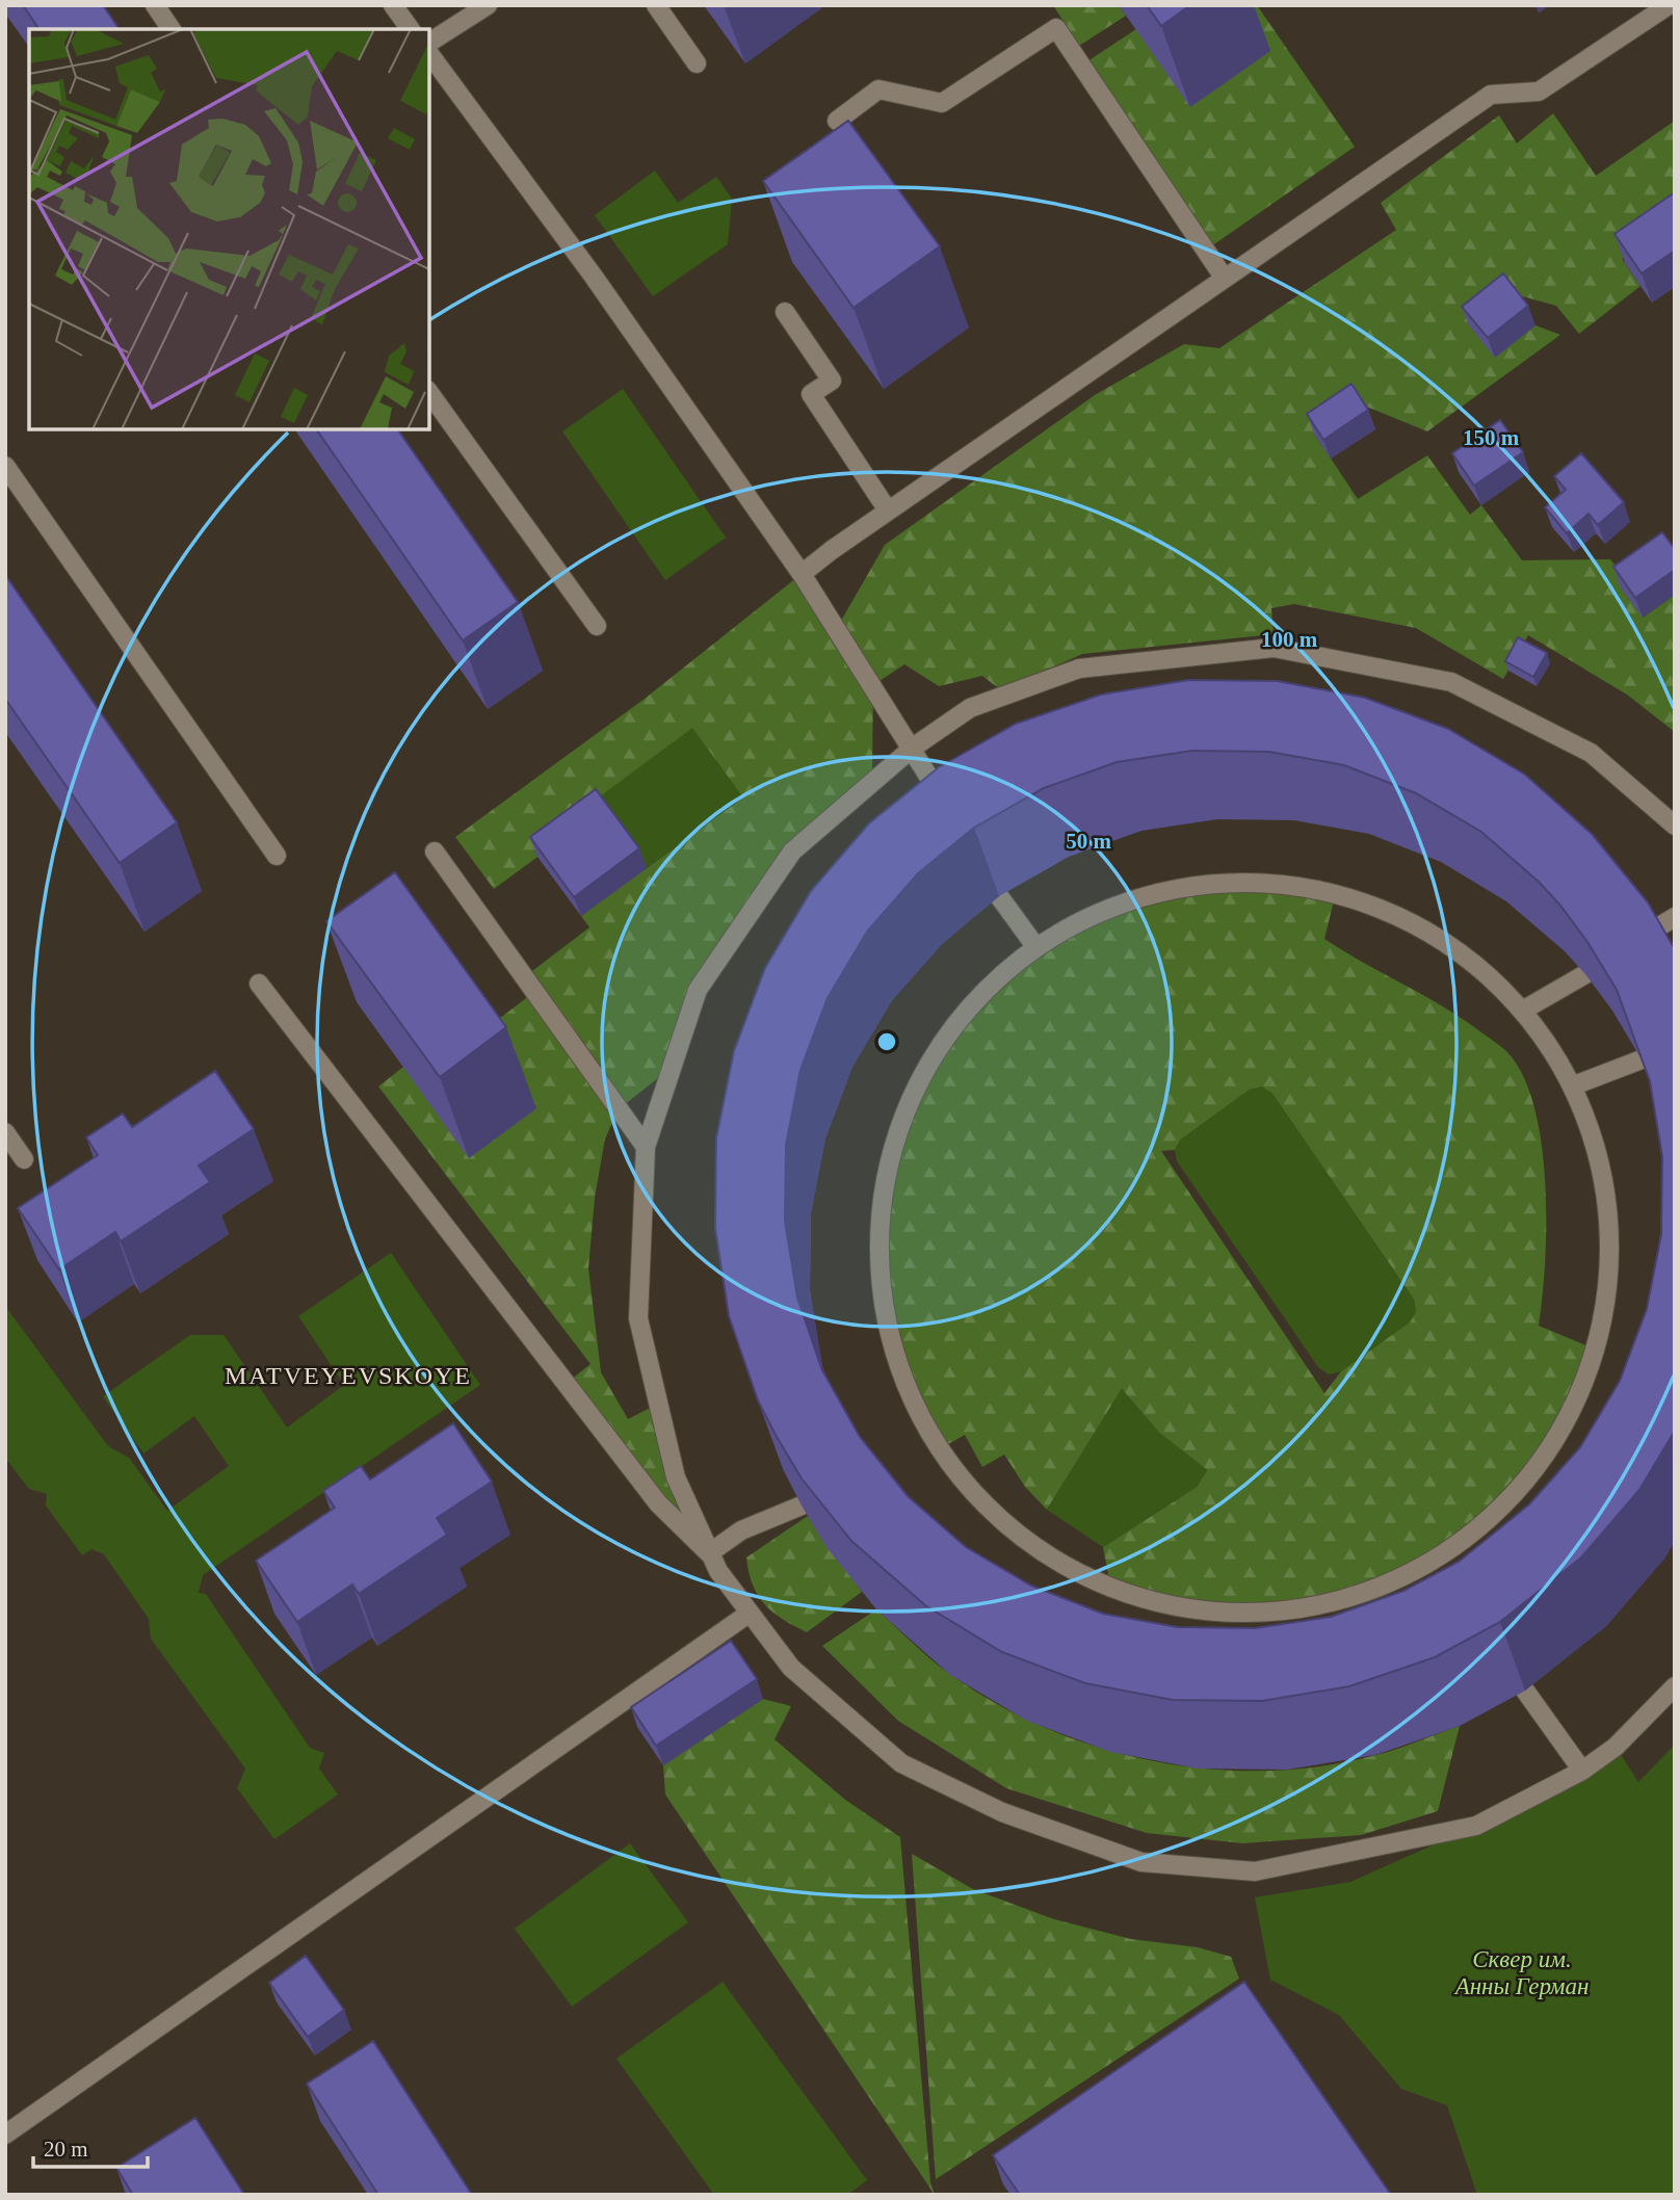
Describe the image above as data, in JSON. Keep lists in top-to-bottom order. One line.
{"districts":["MATVEYEVSKOYE"],"parks":["Сквер им. Анны Герман"],"scale_bar":"20 m","rings":["150 m","100 m","50 m"]}
